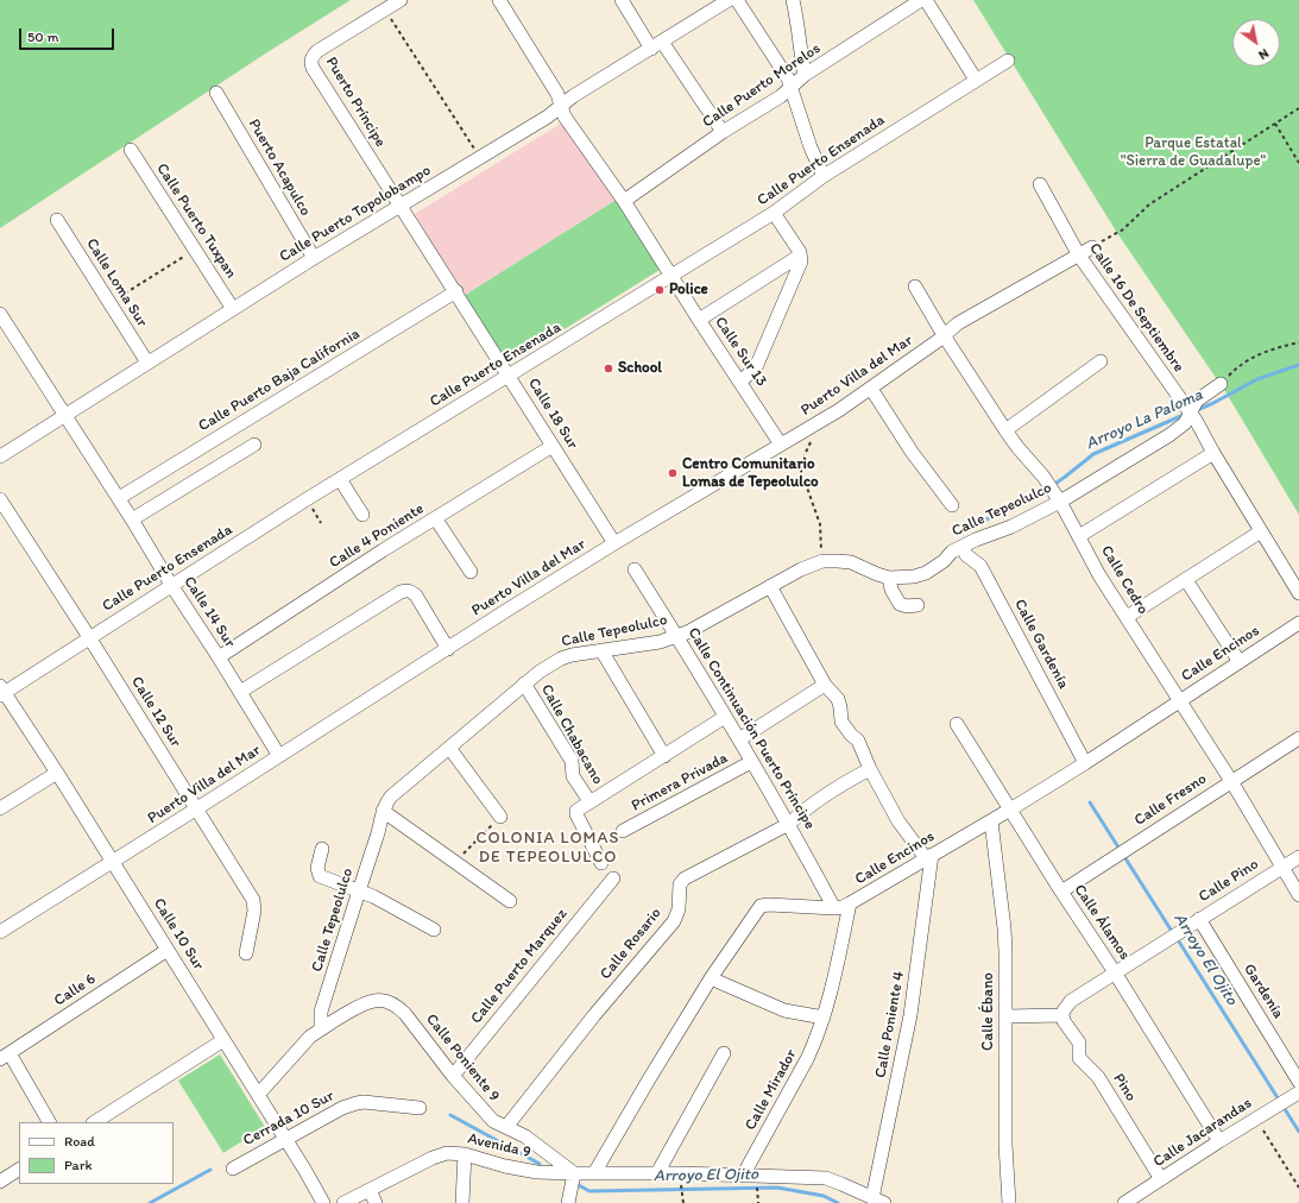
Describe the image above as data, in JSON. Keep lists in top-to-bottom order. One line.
{"streets":{"street":["Calle Puerto Morelos","Puerto Príncipe","Calle Puerto Ensenada","Puerto Acapulco","Calle Puerto Topolobampo","Calle Puerto Tuxpan","Calle Loma Sur","Calle 16 De Septiembre","Calle Sur 13","Puerto Villa del Mar","Calle Puerto Baja California","Calle 18 Sur","Calle Tepeolulco","Calle 4 Poniente","Calle Cedro","Calle 14 Sur","Calle Gardenía","Calle Encinos","Calle 12 Sur","Calle Continuación Puerto Príncipe","Calle Chabacano","Primera Privada","Calle Fresno","Calle Pino","Calle Álamos","Calle 10 Sur","Calle Rosario","Calle Puerto Marquez","Calle 6","Gardenía","Calle Ébano","Calle Poniente 4","Calle Poniente 9","Pino","Calle Mirador","Cerrada 10 Sur","Calle Jacarandas","Avenida 9"]},"crossings":[["Calle Puerto Morelos","Calle Sur 13"],["Puerto Príncipe","Calle Puerto Topolobampo"],["Puerto Príncipe","Calle 18 Sur"],["Calle Puerto Ensenada","Calle Sur 13"],["Calle Puerto Ensenada","Calle 18 Sur"],["Calle Puerto Ensenada","Calle 14 Sur"],["Calle Puerto Ensenada","Calle 12 Sur"],["Calle Puerto Ensenada","Calle 10 Sur"],["Puerto Acapulco","Calle Puerto Topolobampo"],["Calle Puerto Topolobampo","Calle Puerto Tuxpan"],["Calle Puerto Topolobampo","Calle Loma Sur"],["Calle Puerto Topolobampo","Calle Sur 13"],["Calle Puerto Topolobampo","Calle 18 Sur"],["Calle Puerto Topolobampo","Calle 14 Sur"],["Calle 16 De Septiembre","Puerto Villa del Mar"],["Calle 16 De Septiembre","Calle Tepeolulco"],["Calle Sur 13","Puerto Villa del Mar"],["Puerto Villa del Mar","Calle 18 Sur"],["Puerto Villa del Mar","Calle Cedro"],["Puerto Villa del Mar","Calle 14 Sur"],["Puerto Villa del Mar","Calle 12 Sur"],["Puerto Villa del Mar","Calle 10 Sur"],["Calle Puerto Baja California","Calle 18 Sur"],["Calle Puerto Baja California","Calle 14 Sur"],["Calle 18 Sur","Calle 4 Poniente"],["Calle Tepeolulco","Calle Cedro"],["Calle Tepeolulco","Calle Gardenía"],["Calle Tepeolulco","Calle Continuación Puerto Príncipe"],["Calle Tepeolulco","Calle Chabacano"],["Calle Tepeolulco","Calle Poniente 9"],["Calle 4 Poniente","Calle 14 Sur"],["Calle Cedro","Calle Encinos"],["Calle Cedro","Calle Fresno"],["Calle Cedro","Calle Pino"],["Calle Gardenía","Calle Encinos"],["Calle Encinos","Calle Continuación Puerto Príncipe"],["Calle Encinos","Calle Álamos"],["Calle Encinos","Calle Ébano"],["Calle Encinos","Calle Poniente 4"],["Calle Encinos","Calle Mirador"],["Calle Continuación Puerto Príncipe","Primera Privada"],["Calle Continuación Puerto Príncipe","Calle Rosario"],["Calle Fresno","Calle Álamos"],["Calle Pino","Calle Álamos"],["Calle Pino","Gardenía"],["Calle Pino","Pino"],["Calle Álamos","Calle Jacarandas"],["Calle 10 Sur","Calle 6"],["Calle 10 Sur","Cerrada 10 Sur"],["Calle Rosario","Calle Poniente 9"],["Calle Puerto Marquez","Calle Poniente 9"],["Calle Poniente 9","Avenida 9"],["Pino","Calle Jacarandas"]],"districts":["COLONIA LOMAS DE TEPEOLULCO"],"water":["Arroyo La Paloma","Arroyo El Ojito"],"parks":["Parque Estatal \"Sierra de Guadalupe\""],"places":["Police","School","Centro Comunitario Lomas de Tepeolulco"],"legend":["Road","Park"],"scale_bar":"50 m","north":"bottom right"}
